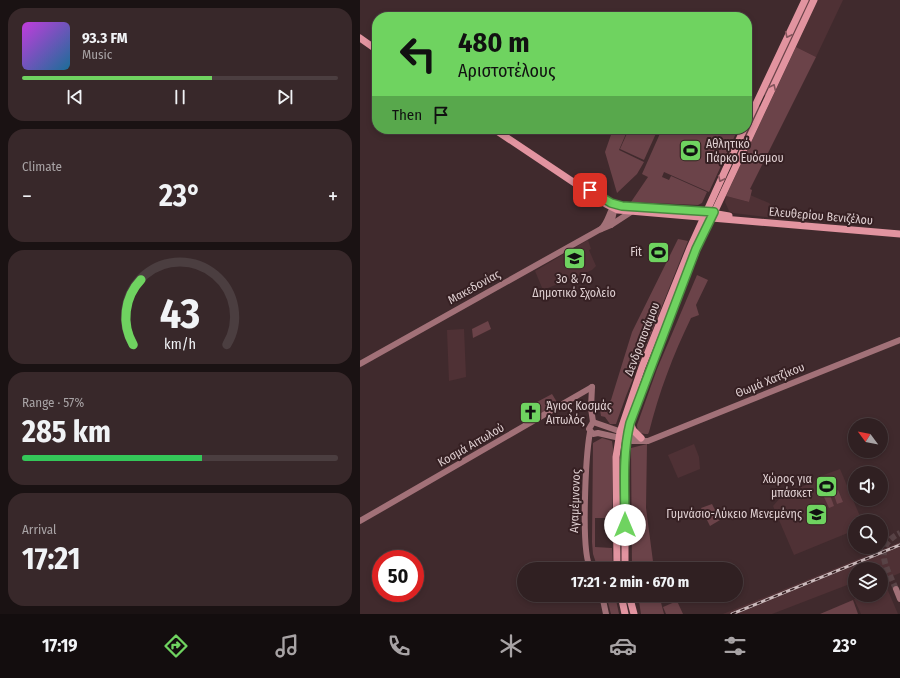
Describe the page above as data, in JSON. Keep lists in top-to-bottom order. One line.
{"streets":{"main road":["Ελευθερίου Βενιζέλου","Δενδροποτάμου"],"street":["Μακεδονίας","Θωμά Χατζίκου","Κοσμά Αιτωλού","Αγαμέμνονος"]},"crossings":[["Ελευθερίου Βενιζέλου","Δενδροποτάμου"],["Δενδροποτάμου","Θωμά Χατζίκου"],["Θωμά Χατζίκου","Κοσμά Αιτωλού"],["Θωμά Χατζίκου","Αγαμέμνονος"],["Κοσμά Αιτωλού","Αγαμέμνονος"]],"places":{"sports":["Αθλητικό Πάρκο Ευόσμου","Fit","Χώρος για μπάσκετ"],"school or university":["3ο & 7ο Δημοτικό Σχολείο","Γυμνάσιο-Λύκειο Μενεμένης"],"church":["Άγιος Κοσμάς Αιτωλός"]},"north":"top left","page":{"turn":["480 m","Αριστοτέλους"],"song":["93.3 FM","Music"],"then":"Then","tile":["Climate",["Range · 57%","285 km"],["Arrival","17:21"]],"heat":["−","23°","+"],"limit":"50","trip":"17:21 · 2 min · 670 m","tabs":["17:19","23°"],"gauge":["43","km/h"]}}
